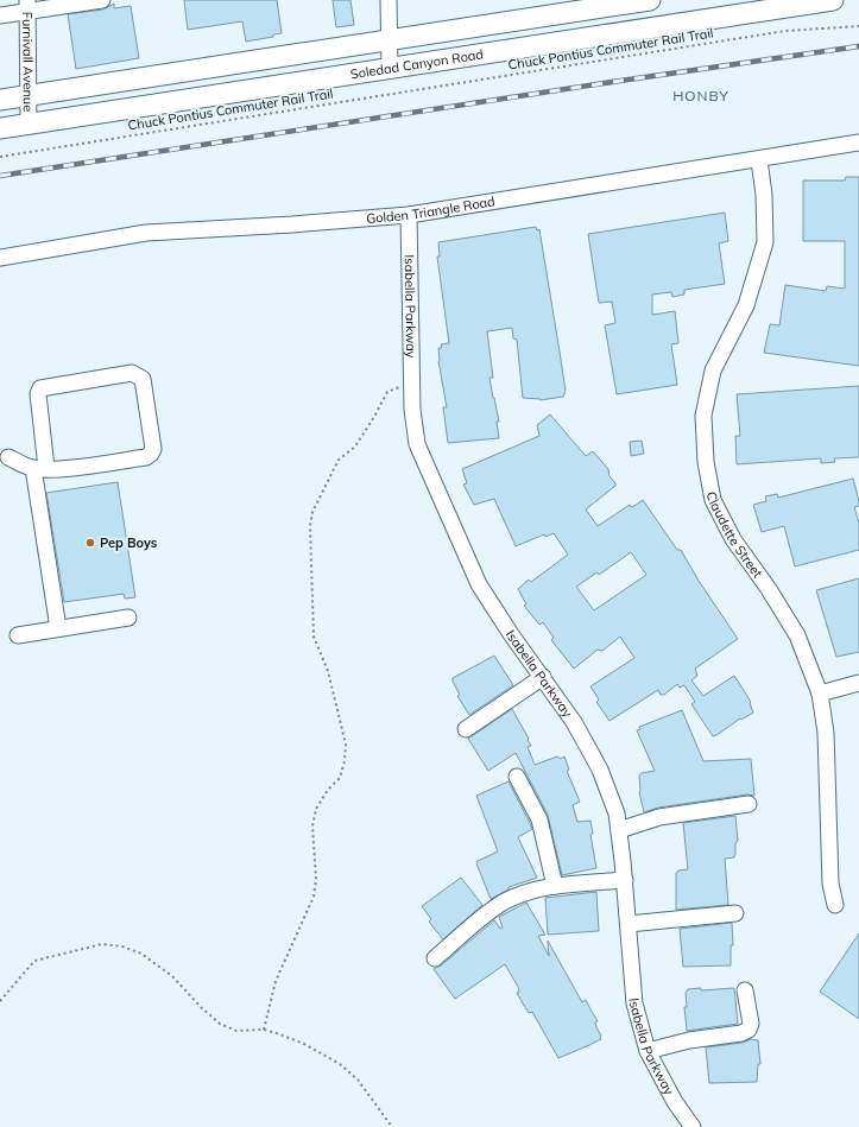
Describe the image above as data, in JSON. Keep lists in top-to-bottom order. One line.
{"streets":{"main road":["Soledad Canyon Road"],"street":["Furnivall Avenue","Golden Triangle Road","Isabella Parkway","Claudette Street"],"path":["Chuck Pontius Commuter Rail Trail"]},"crossings":[["Furnivall Avenue","Soledad Canyon Road"],["Golden Triangle Road","Isabella Parkway"],["Golden Triangle Road","Claudette Street"]],"districts":["HONBY"],"places":["Pep Boys"]}
